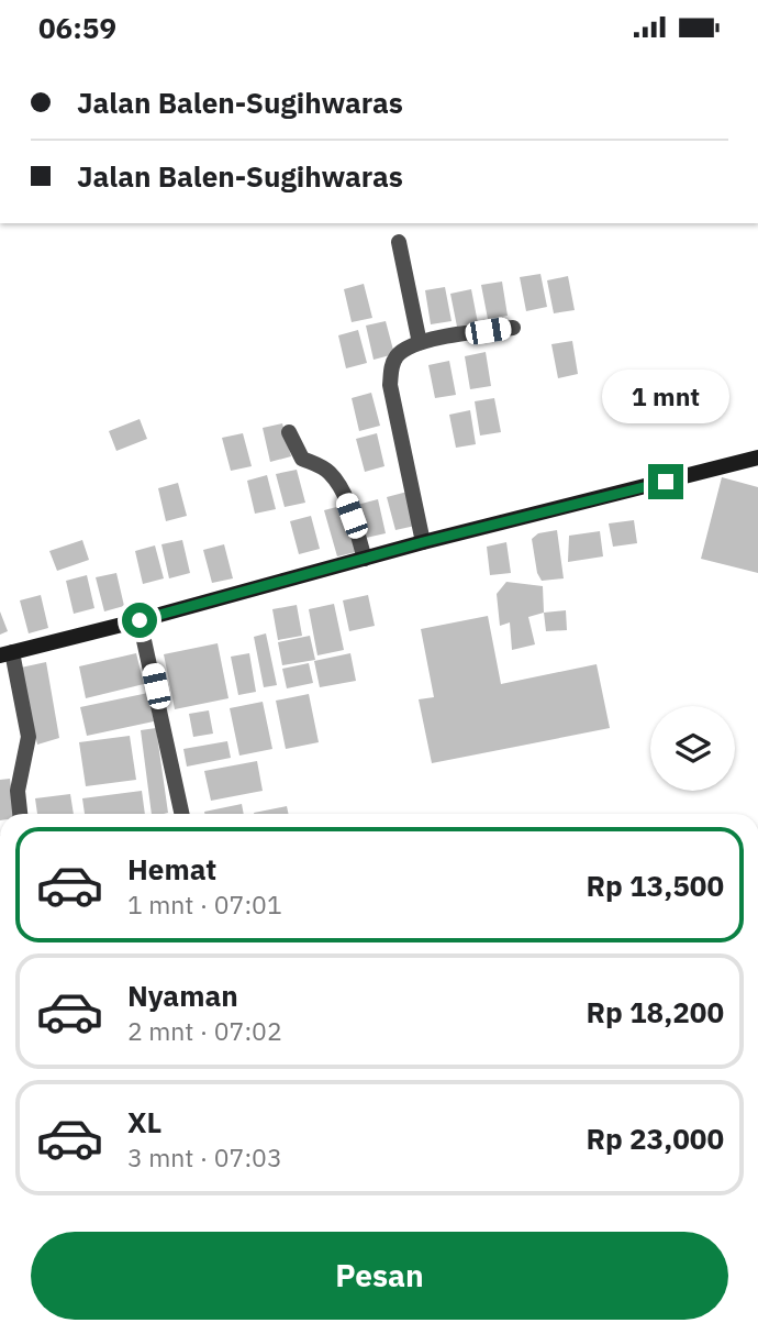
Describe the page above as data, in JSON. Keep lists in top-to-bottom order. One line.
{"page":{"status":"06:59","banner":["Jalan Balen-Sugihwaras","Jalan Balen-Sugihwaras"],"bubble":"1 mnt","list":[{"name":"Hemat","note":"1 mnt · 07:01","value":"Rp 13,500"},{"name":"Nyaman","note":"2 mnt · 07:02","value":"Rp 18,200"},{"name":"XL","note":"3 mnt · 07:03","value":"Rp 23,000"}],"buttons":"Pesan"}}
